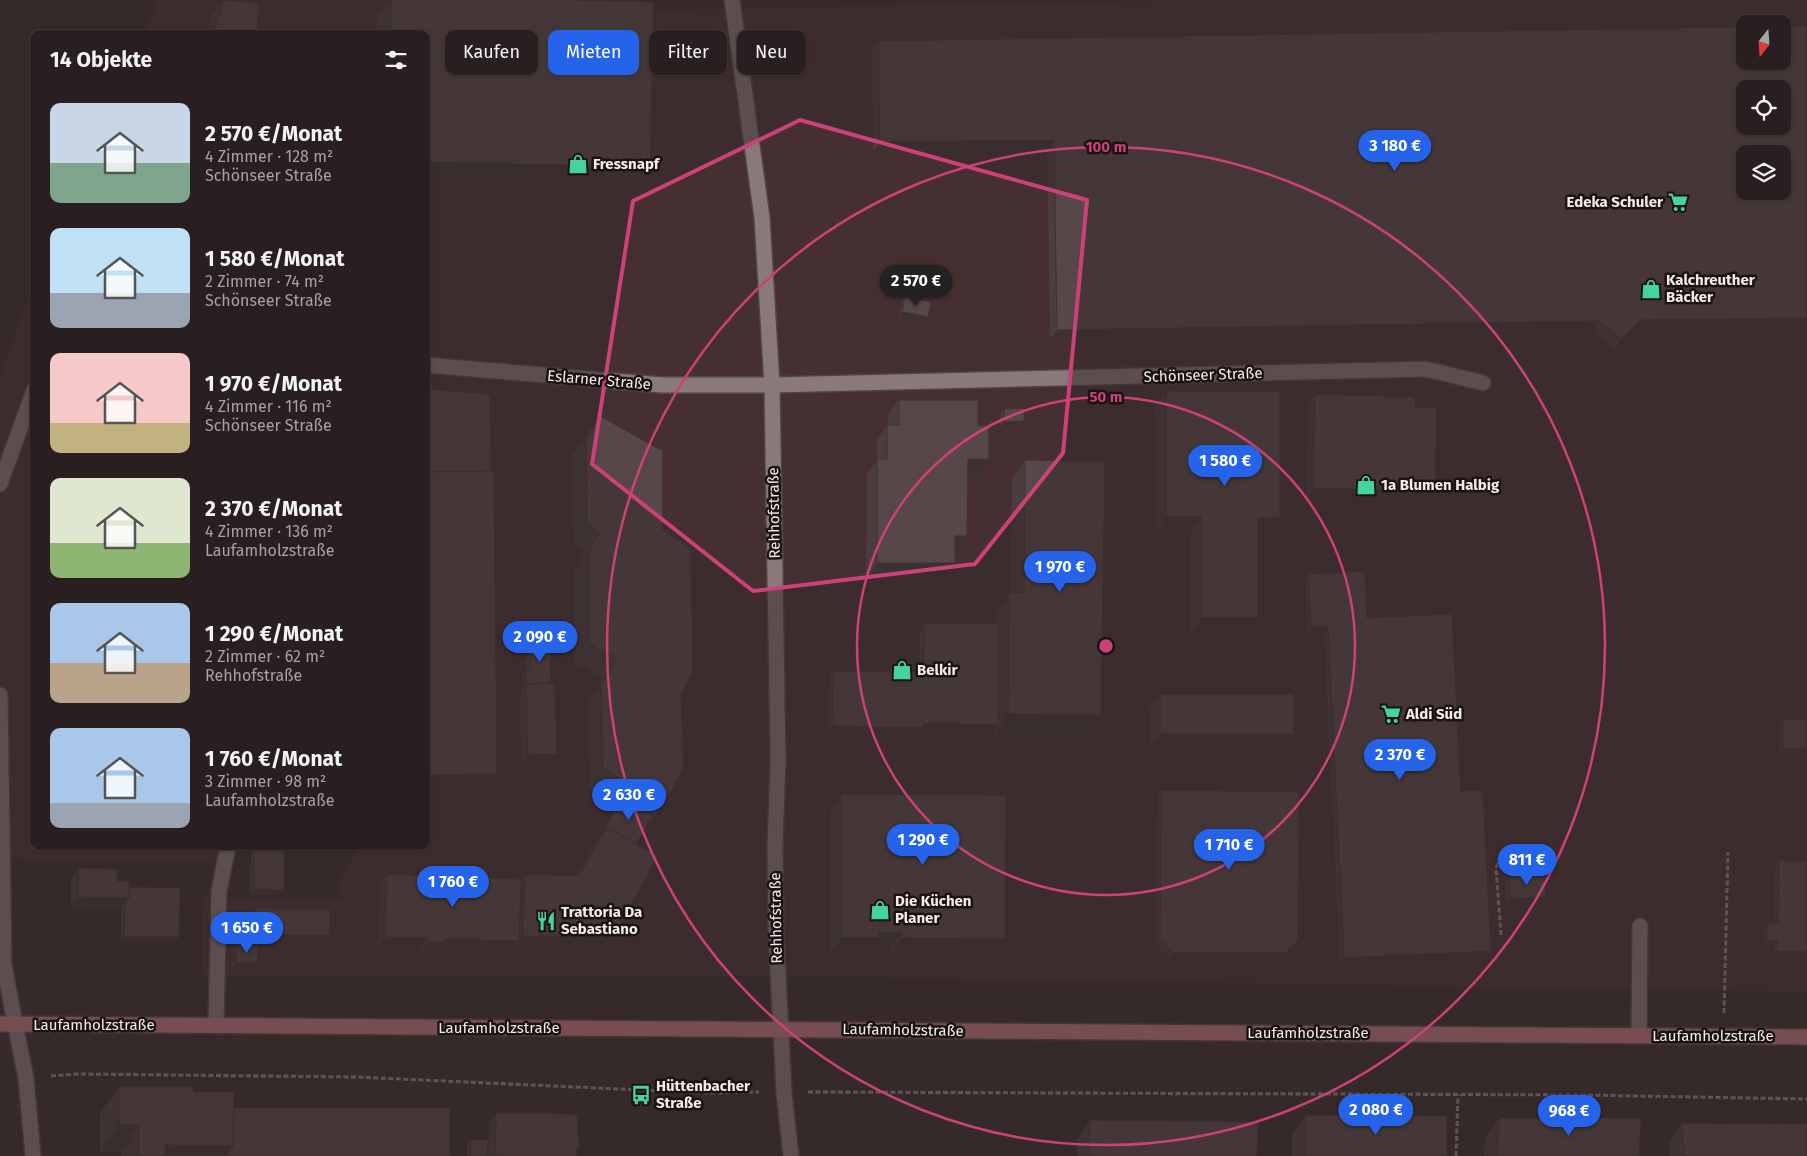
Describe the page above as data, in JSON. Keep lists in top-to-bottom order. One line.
{"streets":{"main road":["Laufamholzstraße"],"street":["Schönseer Straße","Eslarner Straße","Rehhofstraße"]},"crossings":[["Schönseer Straße","Eslarner Straße"],["Schönseer Straße","Rehhofstraße"],["Eslarner Straße","Rehhofstraße"],["Rehhofstraße","Laufamholzstraße"]],"places":{"shop":["Fressnapf","Kalchreuther Bäcker","1a Blumen Halbig","Belkir","Die Küchen Planer"],"supermarket":["Edeka Schuler","Aldi Süd"],"restaurant":["Trattoria Da Sebastiano"],"bus stop":["Hüttenbacher Straße"]},"north":"bottom","page":{"chip":["Kaufen","Mieten","Filter","Neu"],"heading":"14 Objekte","list":[{"name":"2 570 €/Monat","note":"4 Zimmer · 128 m² · Schönseer Straße"},{"name":"1 580 €/Monat","note":"2 Zimmer · 74 m² · Schönseer Straße"},{"name":"1 970 €/Monat","note":"4 Zimmer · 116 m² · Schönseer Straße"},{"name":"2 370 €/Monat","note":"4 Zimmer · 136 m² · Laufamholzstraße"},{"name":"1 290 €/Monat","note":"2 Zimmer · 62 m² · Rehhofstraße"},{"name":"1 760 €/Monat","note":"3 Zimmer · 98 m² · Laufamholzstraße"}],"price":["3 180 €","2 570 €","1 580 €","1 970 €","2 090 €","2 370 €","2 630 €","1 290 €","1 710 €","811 €","1 760 €","1 650 €","2 080 €","968 €"]},"rings":["100 m","50 m"]}
